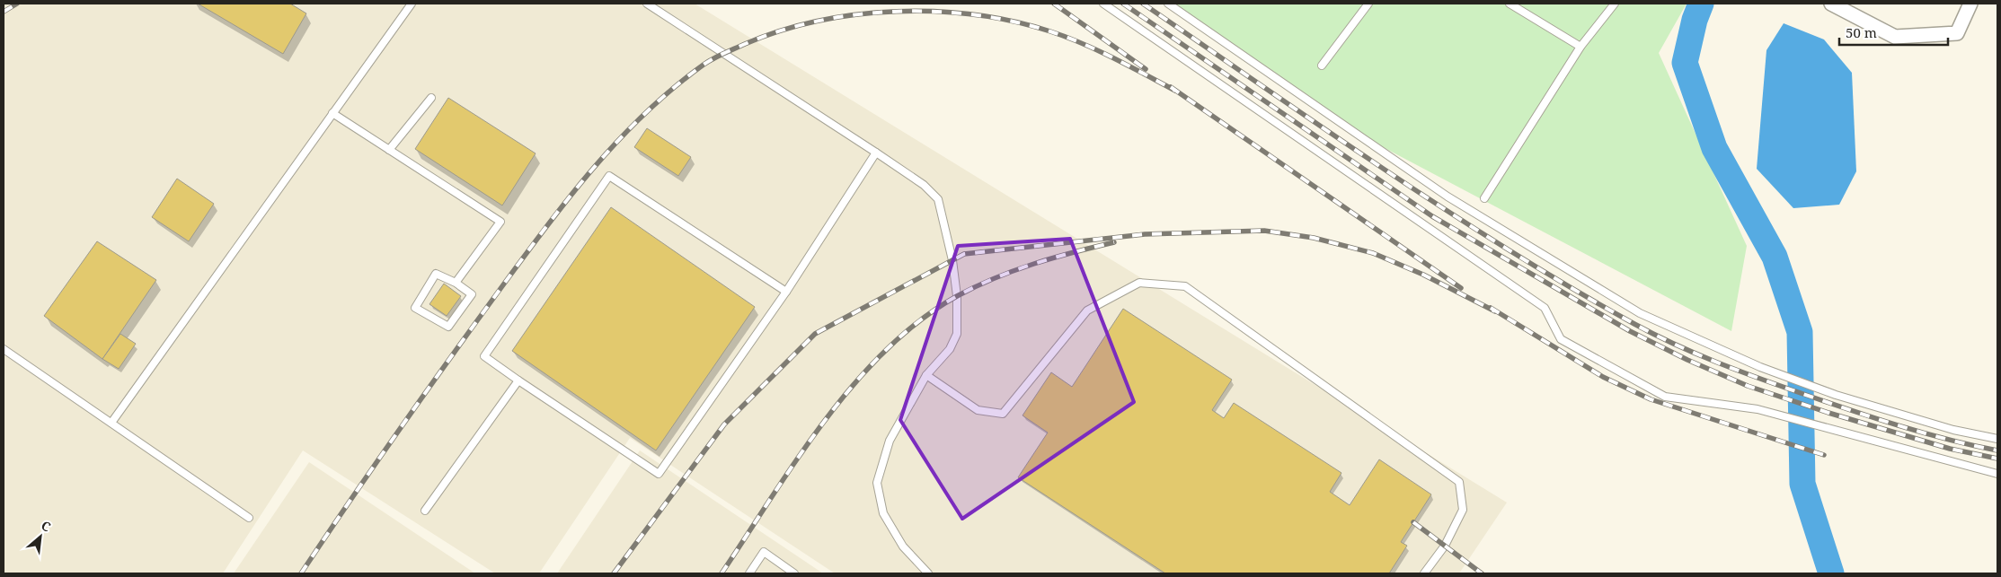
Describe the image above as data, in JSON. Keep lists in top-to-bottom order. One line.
{"scale_bar":"50 m","north":"top right"}
